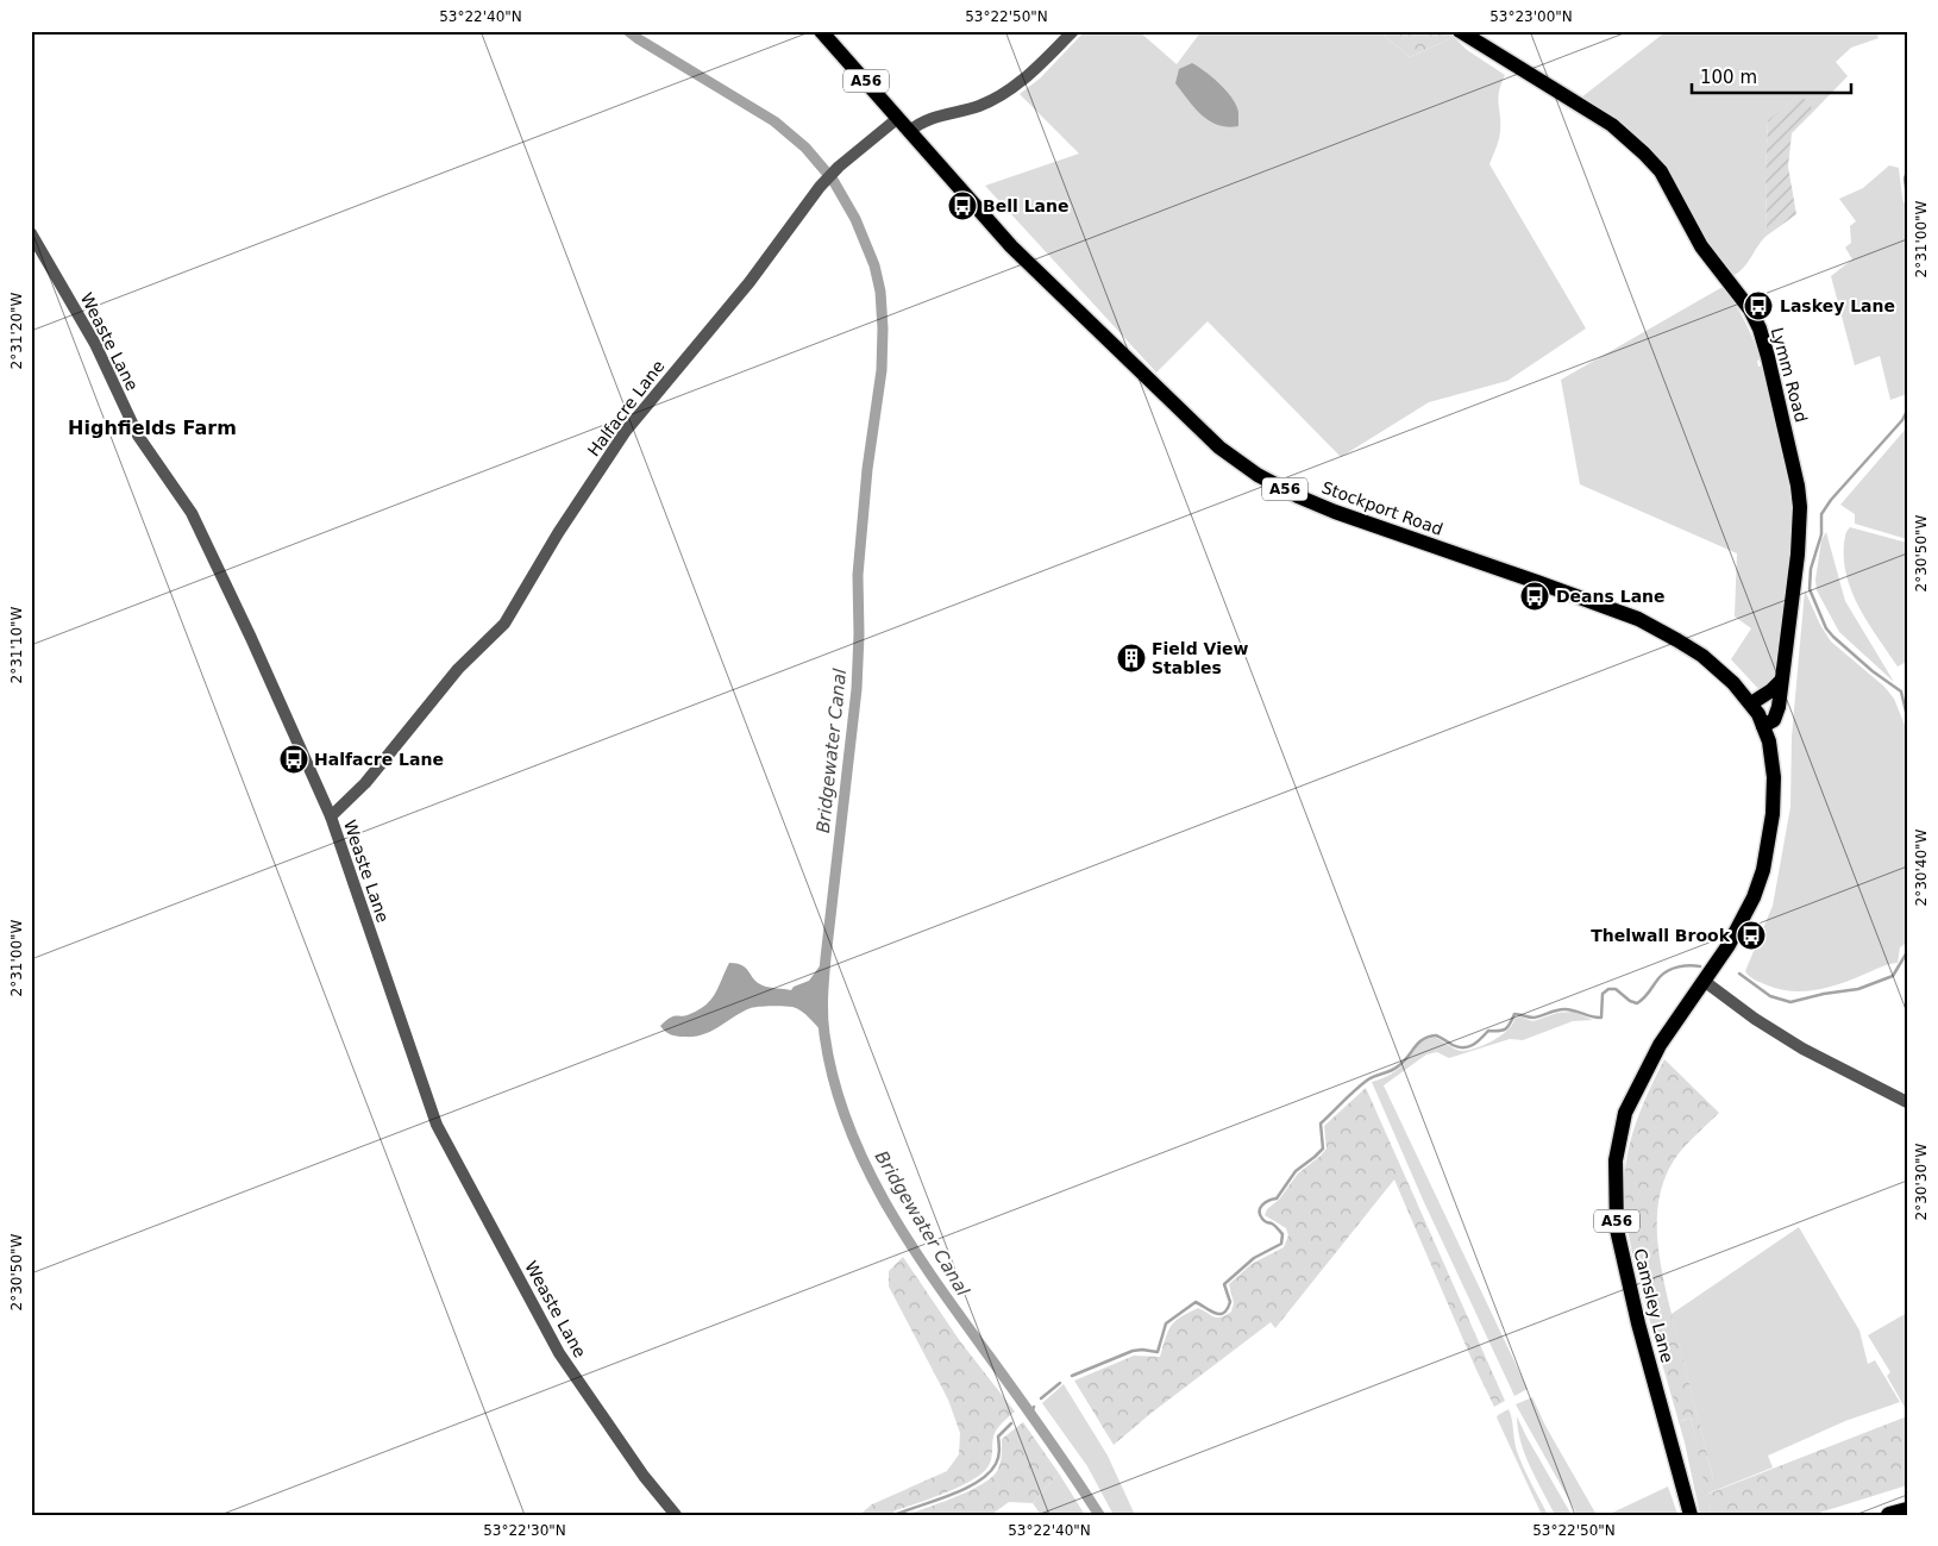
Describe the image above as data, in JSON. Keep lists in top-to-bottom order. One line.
{"streets":{"main road":["A56","Lymm Road","Stockport Road","Camsley Lane"],"street":["Weaste Lane","Halfacre Lane"]},"crossings":[["Weaste Lane","Halfacre Lane"],["Lymm Road","Stockport Road"],["Halfacre Lane","Stockport Road"],["Stockport Road","Camsley Lane"]],"districts":["Highfields Farm"],"water":["Bridgewater Canal"],"places":{"bus stop":["Bell Lane","Laskey Lane","Deans Lane","Halfacre Lane","Thelwall Brook"],"building":["Field View Stables"]},"scale_bar":"100 m","coordinates":["53°22'40\"N","53°22'50\"N","53°23'00\"N","2°31'00\"W","2°31'20\"W","2°30'50\"W","2°31'10\"W","2°30'40\"W","2°30'30\"W","53°22'30\"N"]}
